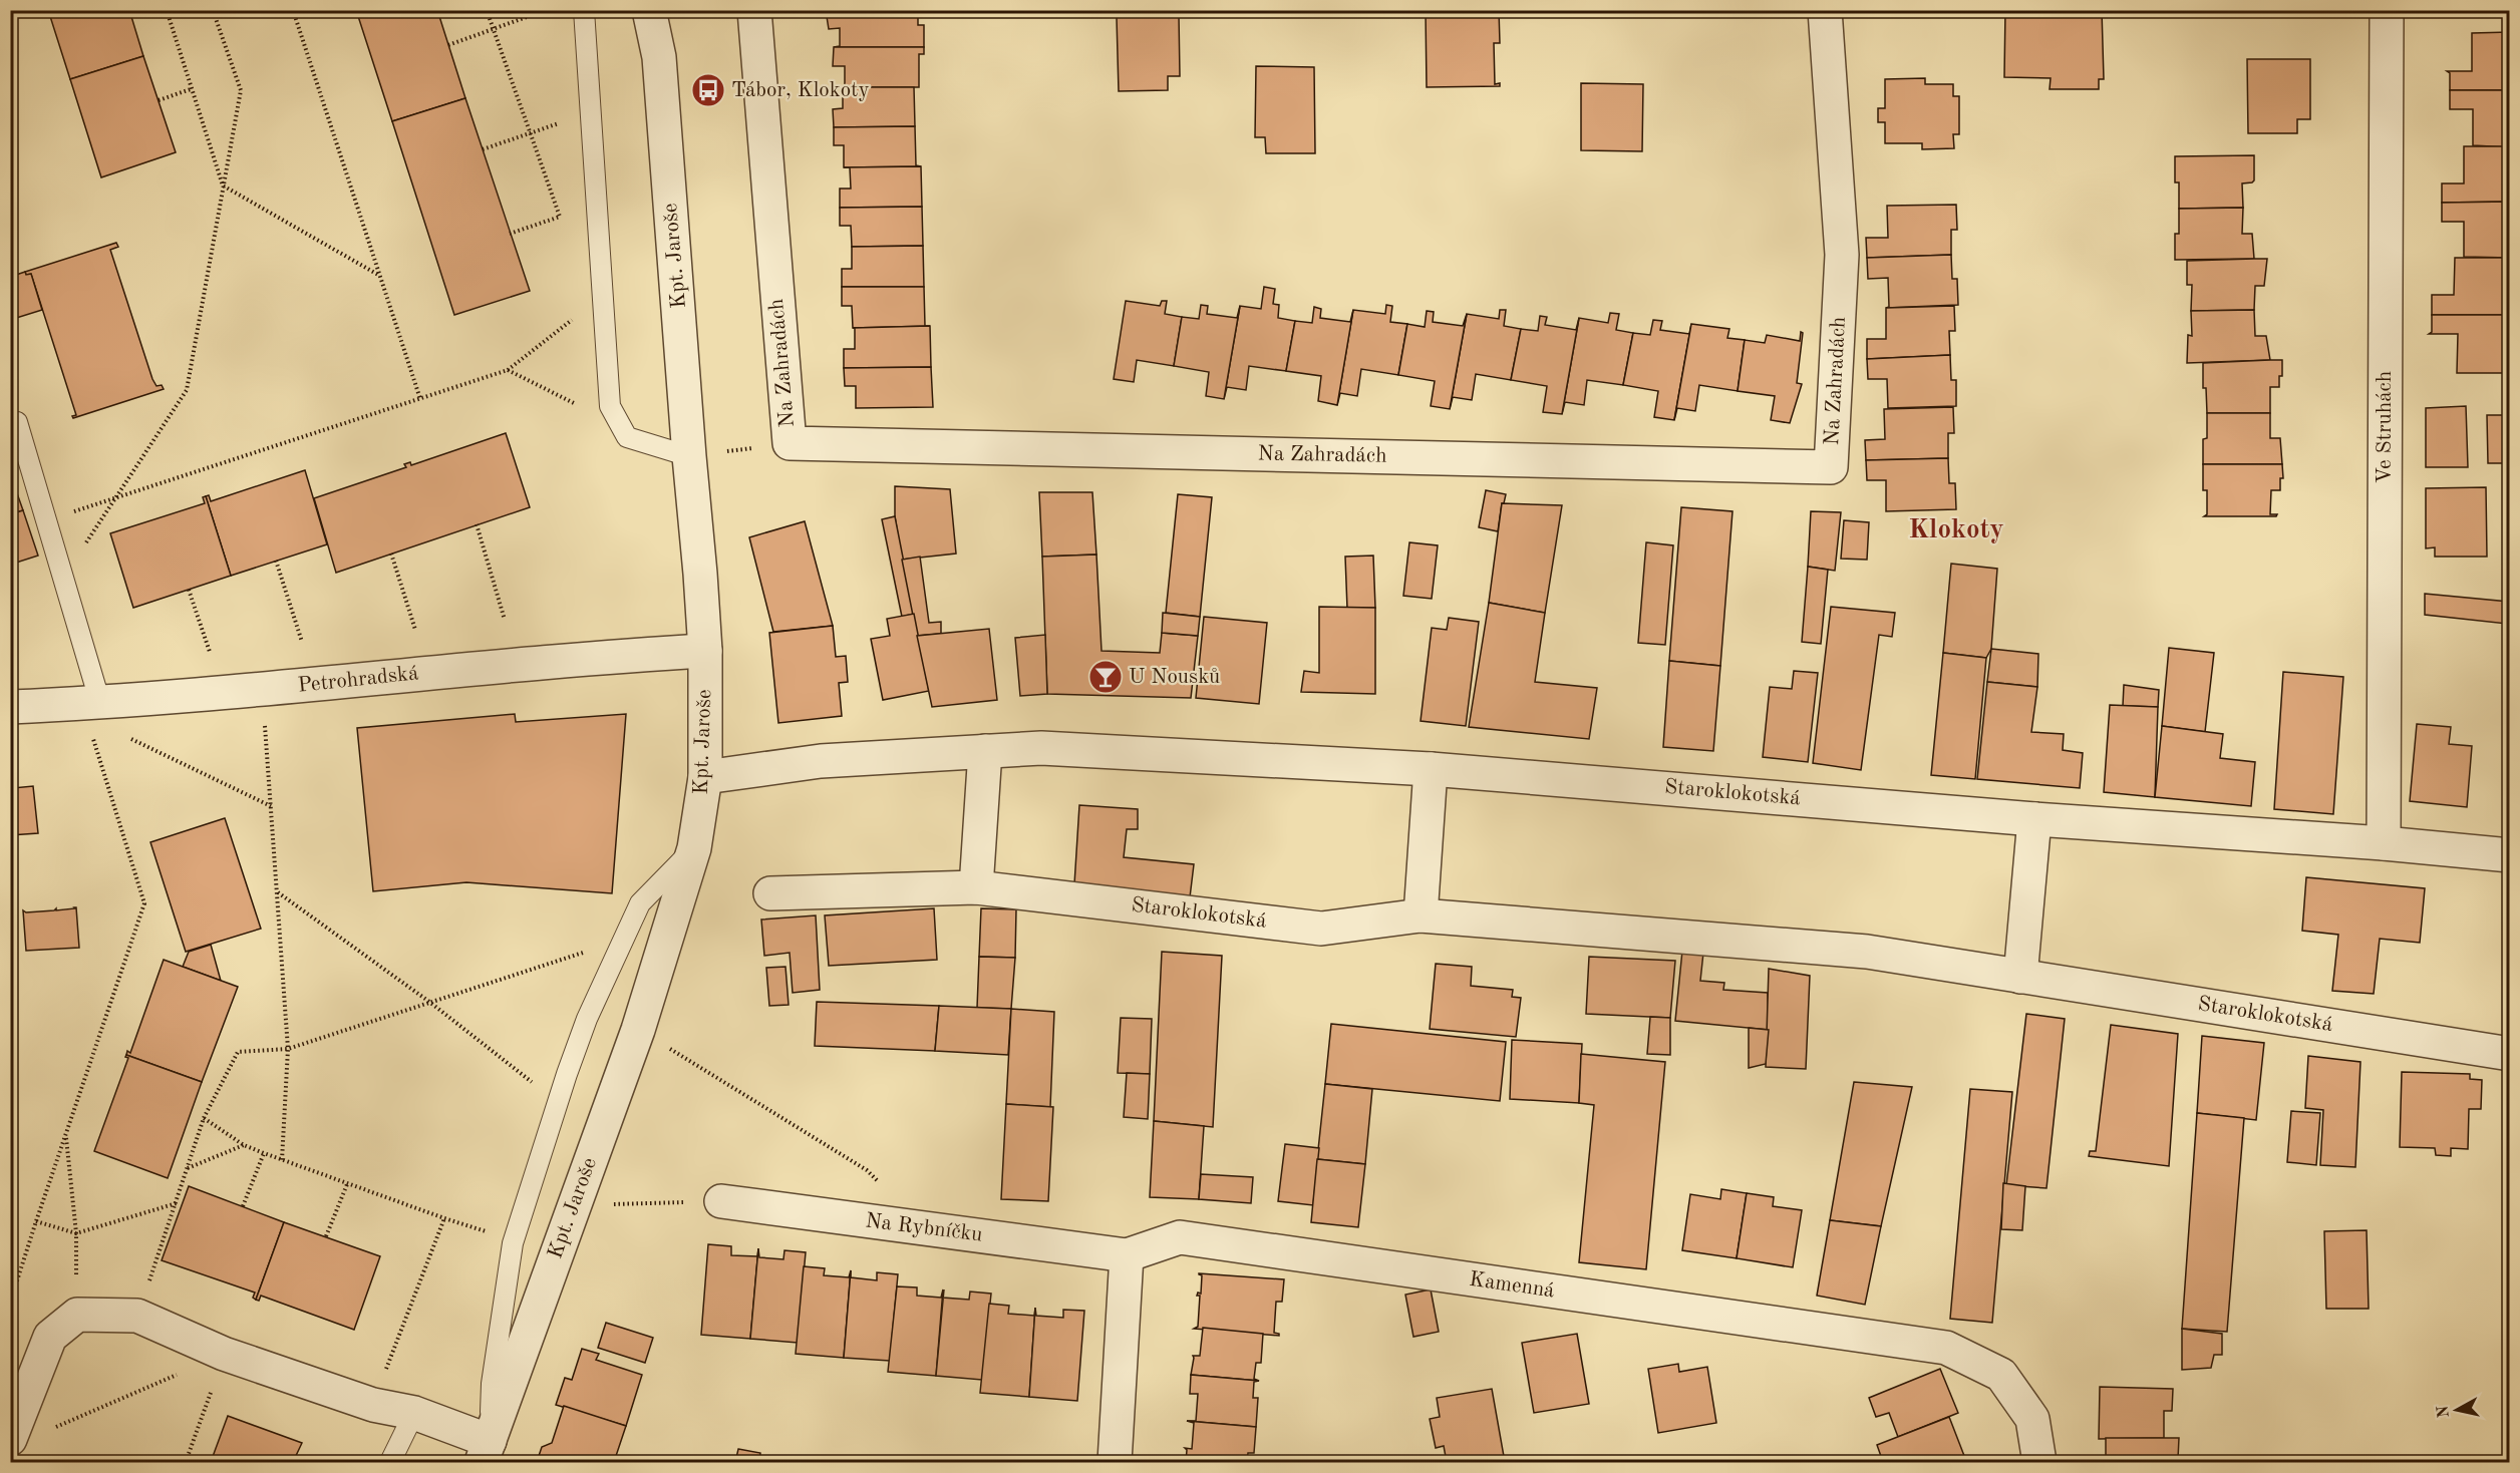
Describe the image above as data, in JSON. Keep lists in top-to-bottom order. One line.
{"streets":{"street":["Kpt. Jaroše","Na Zahradách","Ve Struhách","Petrohradská","Staroklokotská","Na Rybníčku","Kamenná"]},"crossings":[["Kpt. Jaroše","Petrohradská"],["Kpt. Jaroše","Staroklokotská"],["Ve Struhách","Staroklokotská"],["Na Rybníčku","Kamenná"]],"districts":["Klokoty"],"places":{"bus stop":["Tábor, Klokoty"],"bar":["U Nousků"]},"north":"left"}
